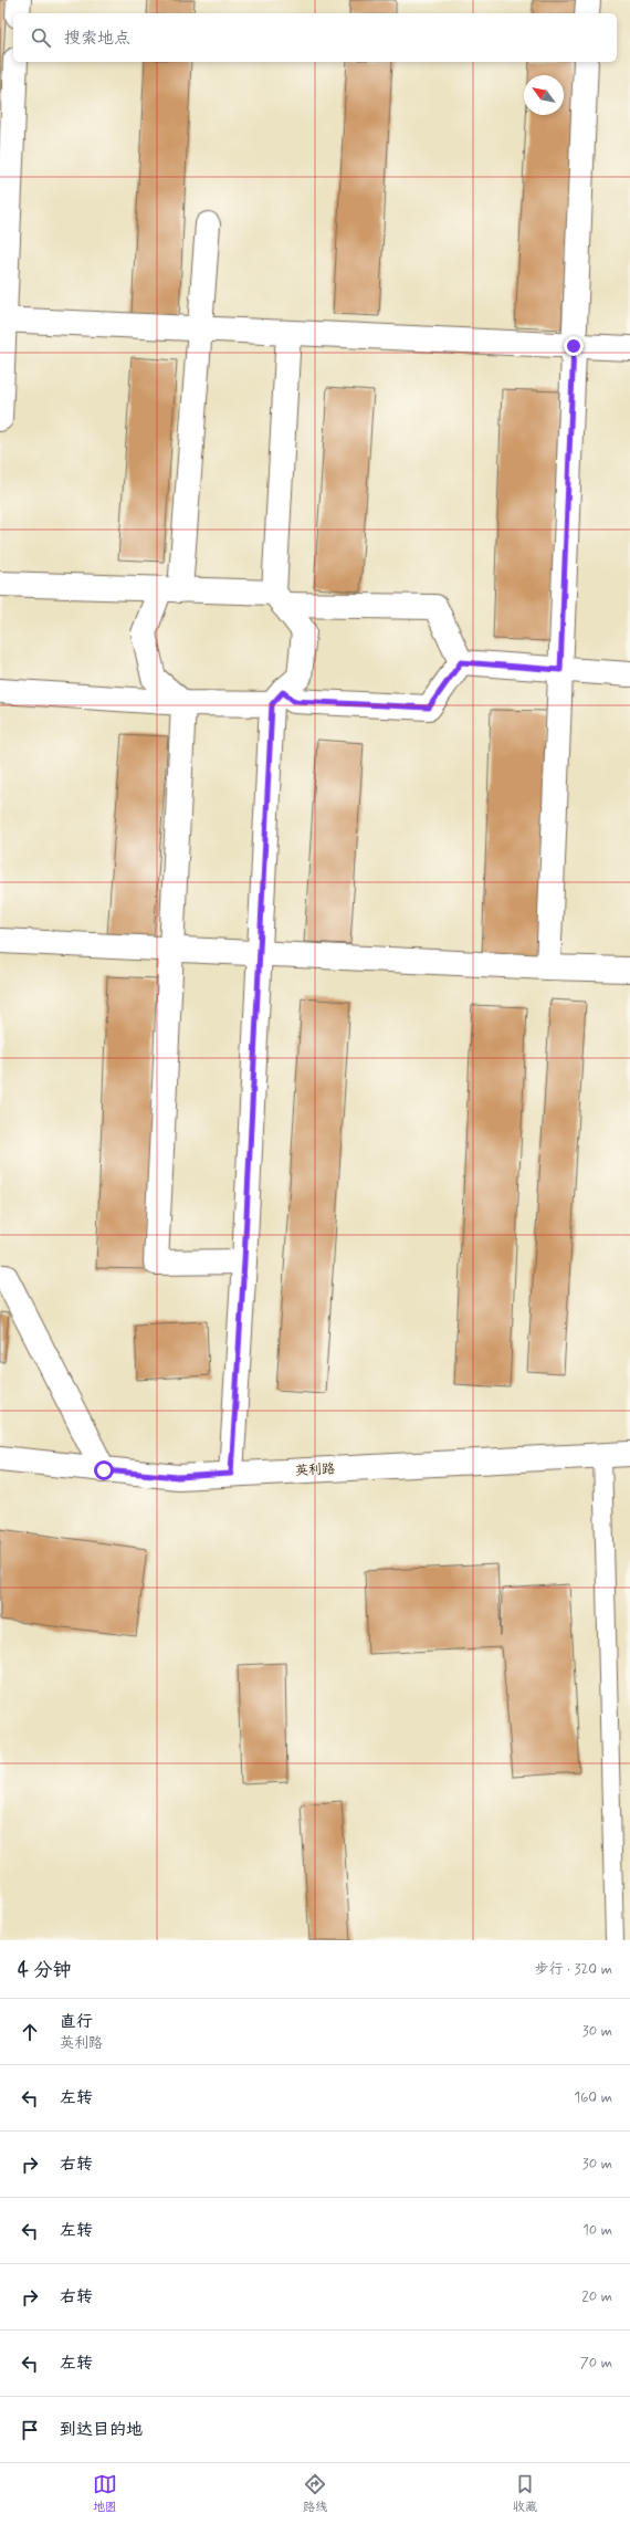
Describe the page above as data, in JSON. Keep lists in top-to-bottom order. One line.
{"streets":{"street":["英利路"]},"north":"top left","page":{"search":"搜索地点","heading":["4 分钟","步行 · 320 m"],"list":[["直行","英利路","30 m"],["左转","160 m"],["右转","30 m"],["左转","10 m"],["右转","20 m"],["左转","70 m"],"到达目的地"],"nav":["地图","路线","收藏"]}}
